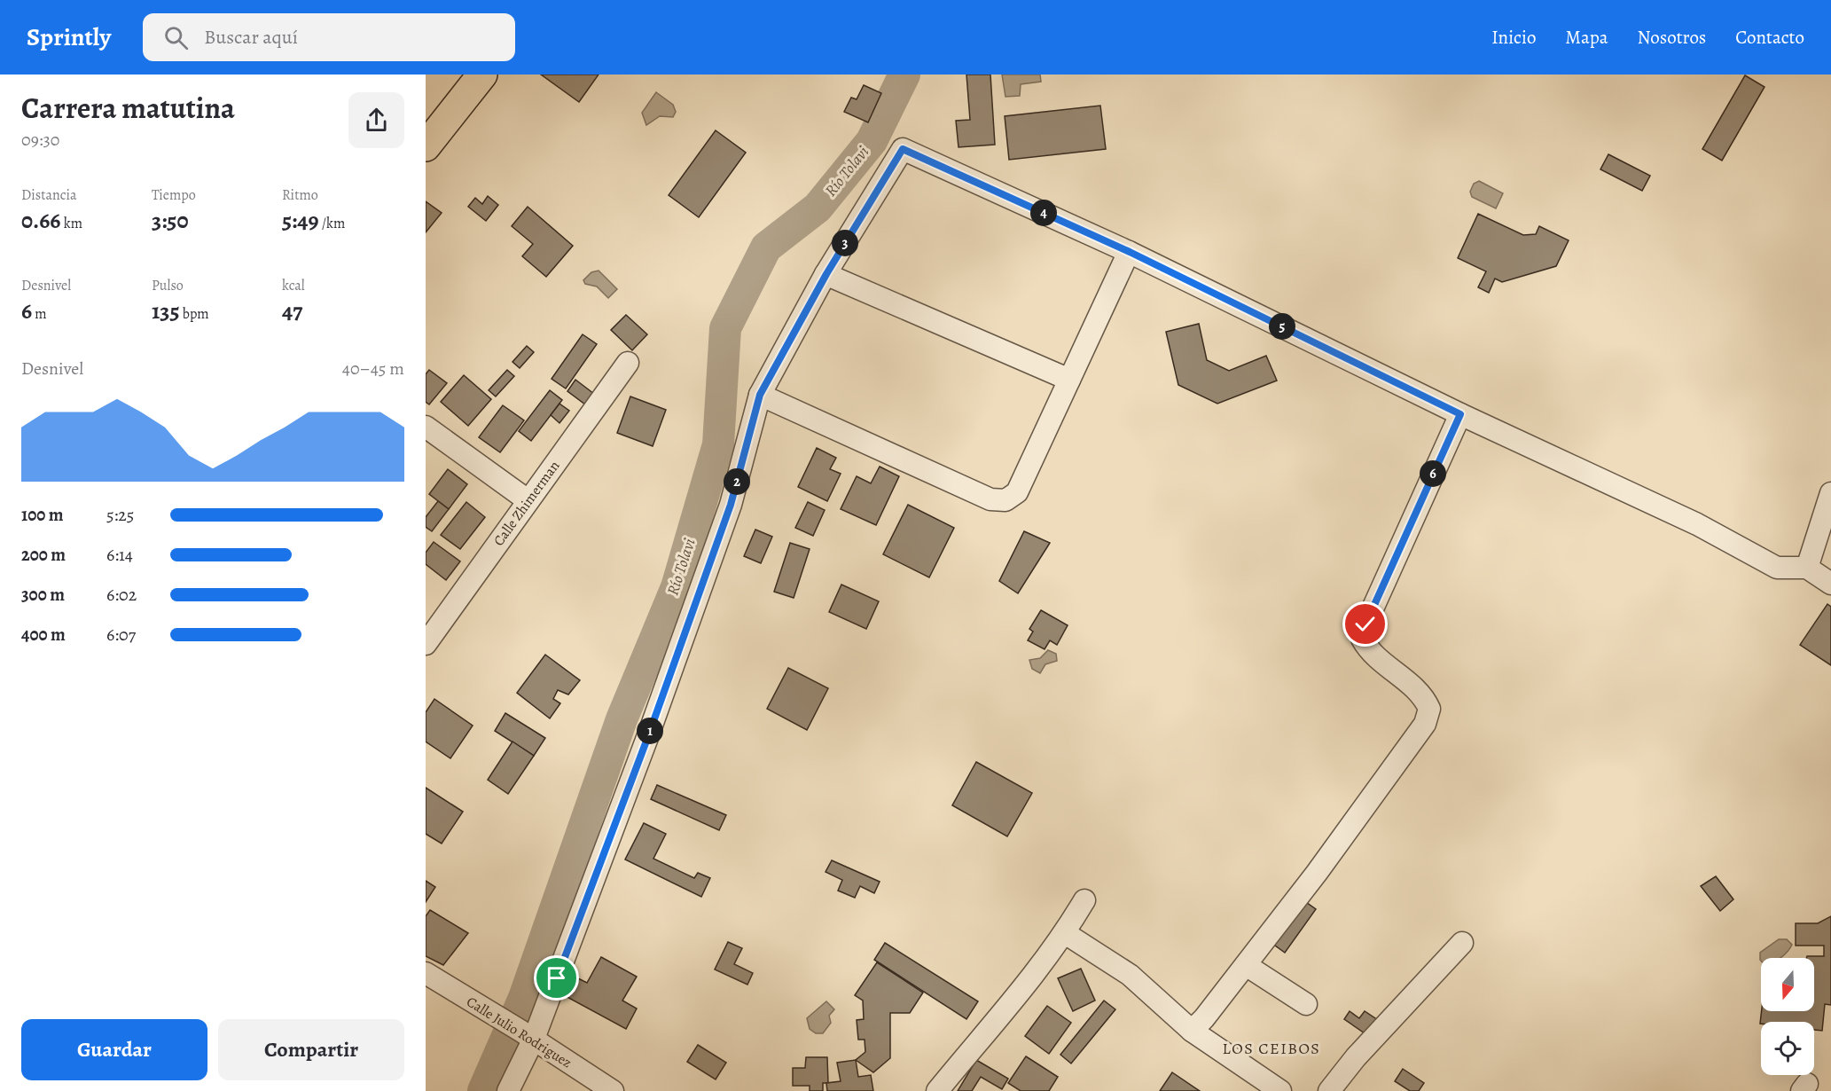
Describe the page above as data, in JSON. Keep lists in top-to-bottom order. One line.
{"streets":{"street":["Calle Zhimerman","Calle Julio Rodriguez"]},"districts":["LOS CEIBOS"],"water":["Río Tolavi"],"north":"bottom","page":{"header":"Sprintly","search":"Buscar aquí","nav":["Inicio","Mapa","Nosotros","Contacto"],"heading":["Carrera matutina","09:30"],"stats":[["Distancia","0.66 km"],["Tiempo","3:50"],["Ritmo","5:49 /km"],["Desnivel","6 m"],["Pulso","135 bpm"],["kcal","47"]],"pins":["4","3","5","6","2","1"],"chart":["Desnivel","40–45 m"],"list":[{"name":"100 m","note":"5:25"},{"name":"200 m","note":"6:14"},{"name":"300 m","note":"6:02"},{"name":"400 m","note":"6:07"}],"buttons":["Guardar","Compartir"]}}
